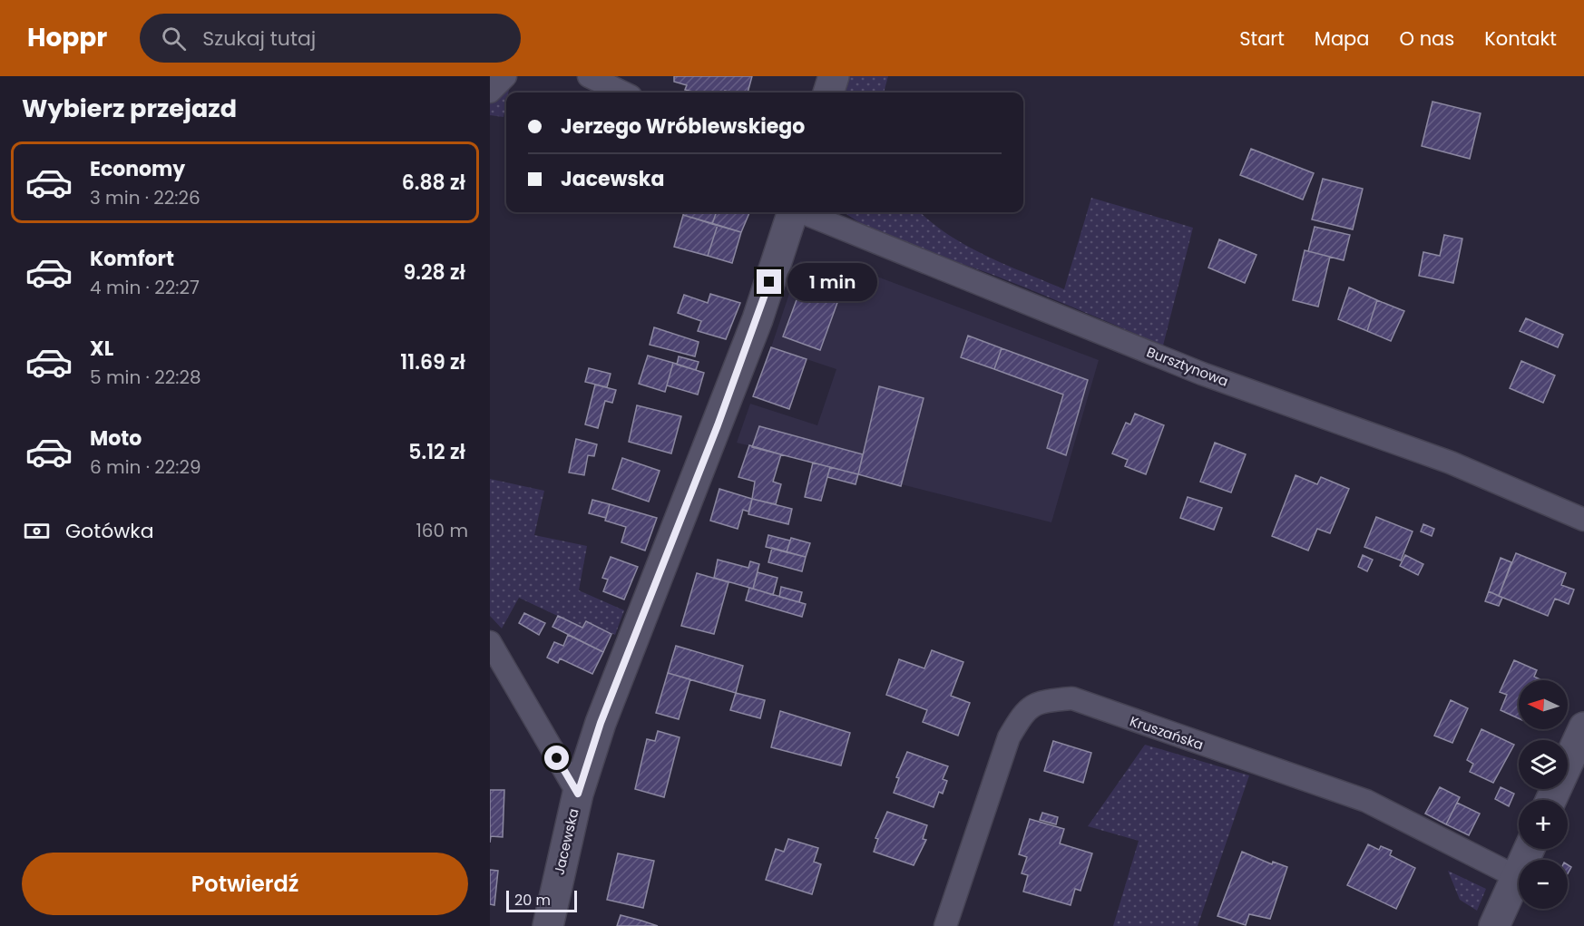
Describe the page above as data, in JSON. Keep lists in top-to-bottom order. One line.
{"streets":{"street":["Bursztynowa","Kruszańska","Jacewska"]},"scale_bar":"20 m","north":"left","page":{"header":"Hoppr","search":"Szukaj tutaj","nav":["Start","Mapa","O nas","Kontakt"],"heading":"Wybierz przejazd","banner":["Jerzego Wróblewskiego","Jacewska"],"list":[{"name":"Economy","note":"3 min · 22:26","value":"6.88 zł"},{"name":"Komfort","note":"4 min · 22:27","value":"9.28 zł"},{"name":"XL","note":"5 min · 22:28","value":"11.69 zł"},{"name":"Moto","note":"6 min · 22:29","value":"5.12 zł"}],"bubble":"1 min","pay":["Gotówka","160 m"],"map_buttons":["+","−"],"buttons":"Potwierdź","scale":"20 m"}}
